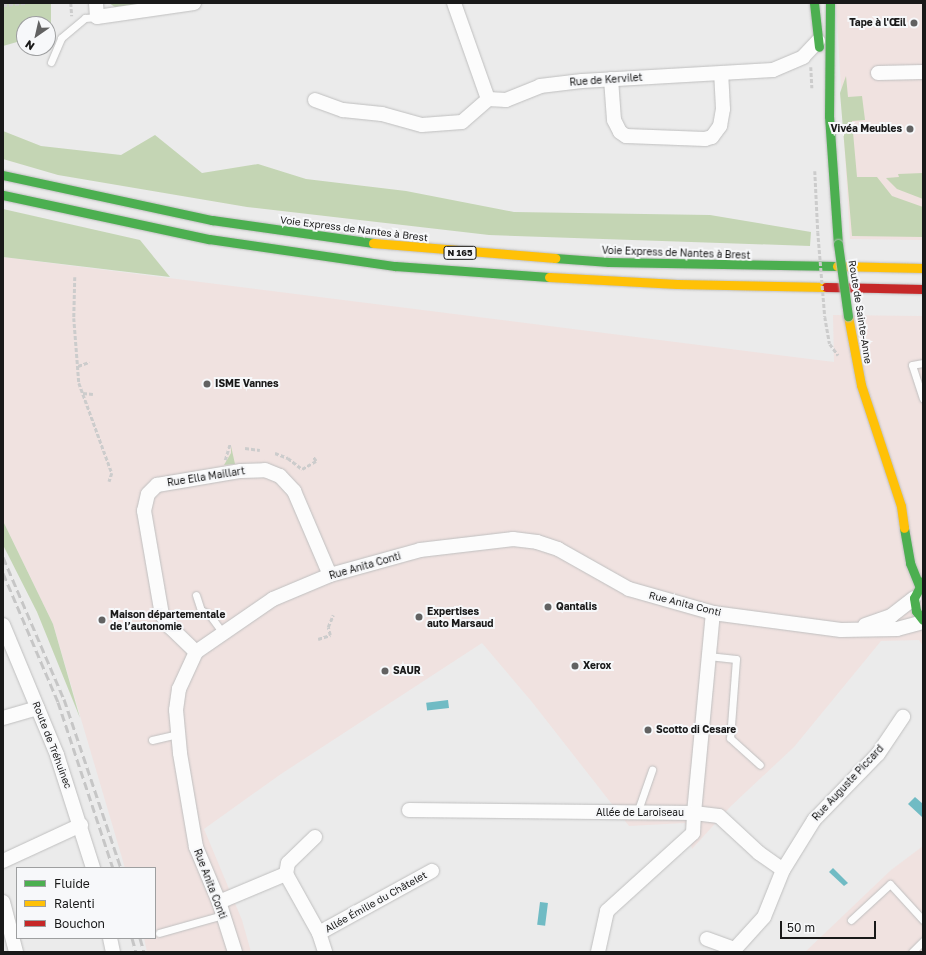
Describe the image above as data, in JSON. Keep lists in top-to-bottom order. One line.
{"streets":{"main road":["Voie Express de Nantes à Brest","N 165","Route de Sainte-Anne"],"street":["Rue de Kervilet","Rue Ella Maillart","Rue Anita Conti","Route de Tréhuinec","Rue Auguste Piccard","Allée de Laroiseau","Allée Émilie du Châtelet"]},"crossings":[["Rue de Kervilet","Route de Sainte-Anne"],["Route de Sainte-Anne","Rue Anita Conti"],["Rue Ella Maillart","Rue Anita Conti"],["Rue Anita Conti","Allée de Laroiseau"]],"places":["Tape à l'Œil","Vivéa Meubles","ISME Vannes","Qantalis","Expertises auto Marsaud","Maison départementale de l’autonomie","Xerox","SAUR","Scotto di Cesare"],"legend":["Fluide","Ralenti","Bouchon"],"scale_bar":"50 m","north":"bottom left"}
